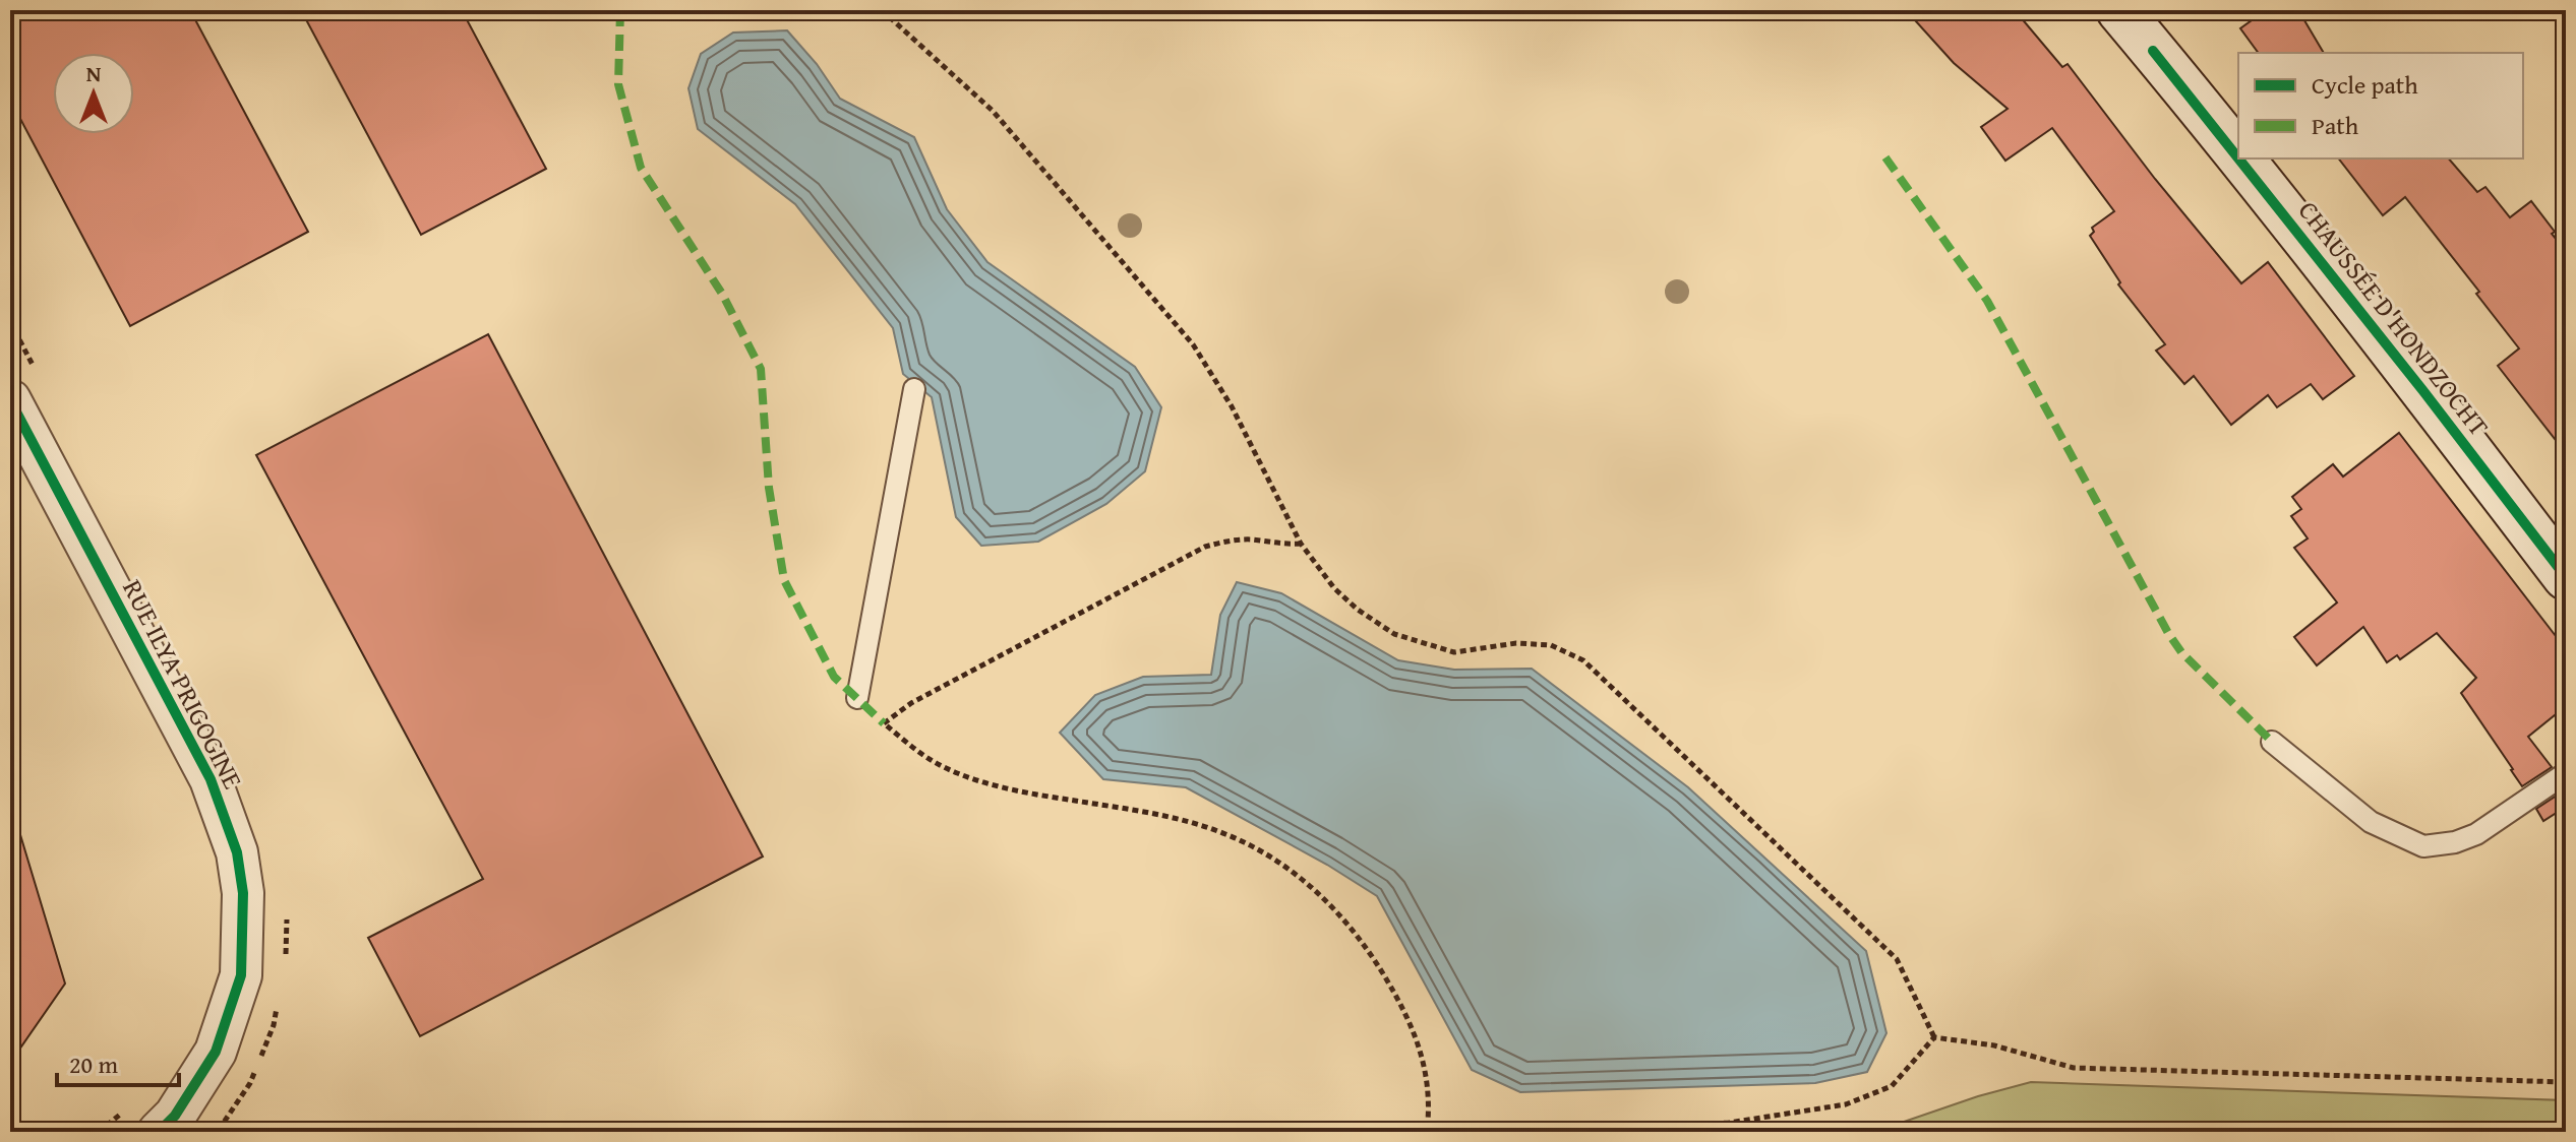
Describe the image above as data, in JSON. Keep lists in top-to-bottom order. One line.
{"streets":{"main road":["CHAUSSÉE D'HONDZOCHT"],"street":["RUE ILYA PRIGOGINE"]},"legend":["Cycle path","Path"],"scale_bar":"20 m","north":"top"}
